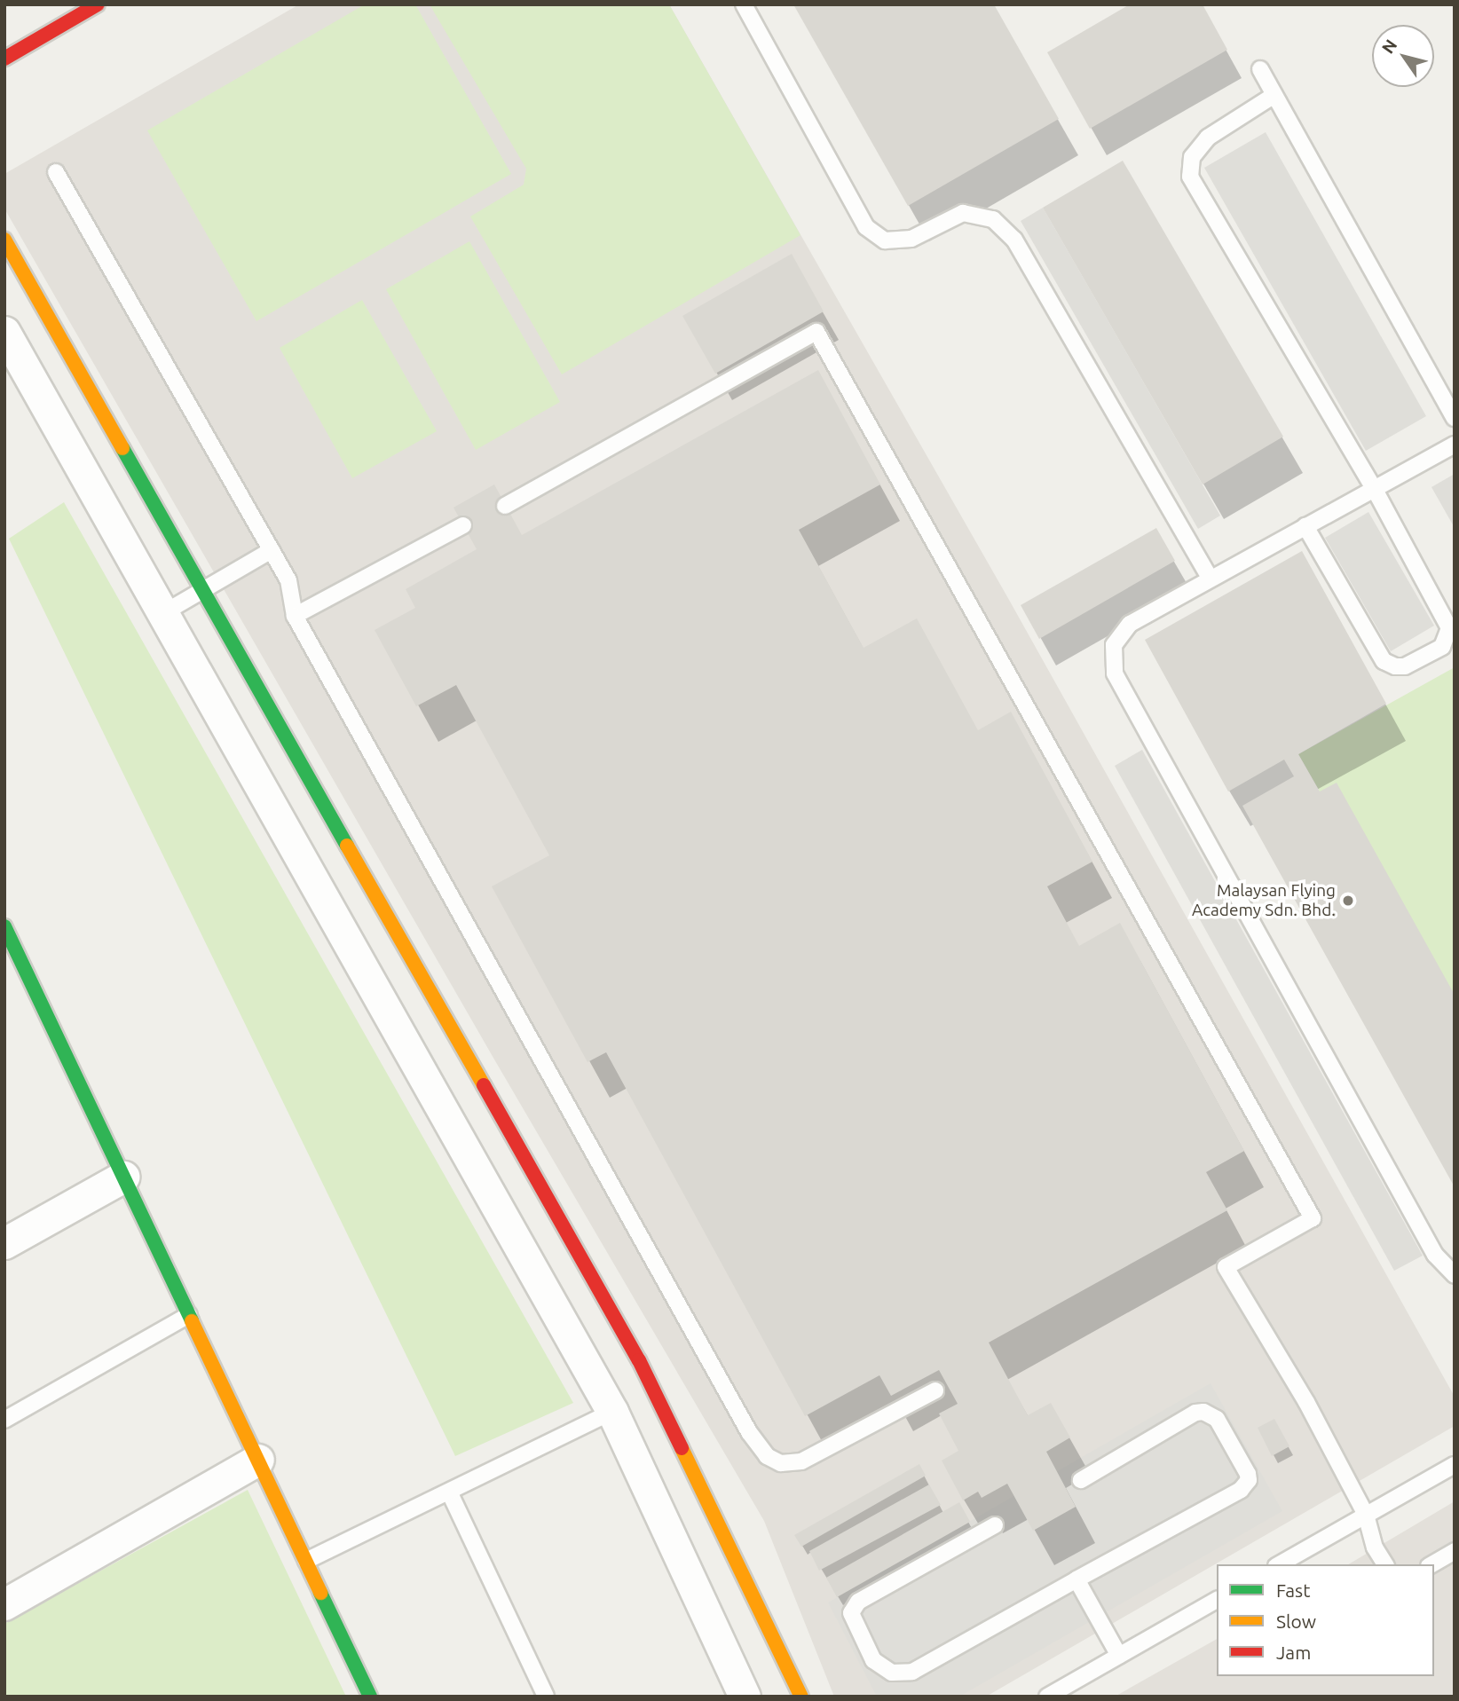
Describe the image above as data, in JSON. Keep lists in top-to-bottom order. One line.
{"places":["Malaysan Flying Academy Sdn. Bhd."],"legend":["Fast","Slow","Jam"],"north":"top left"}
